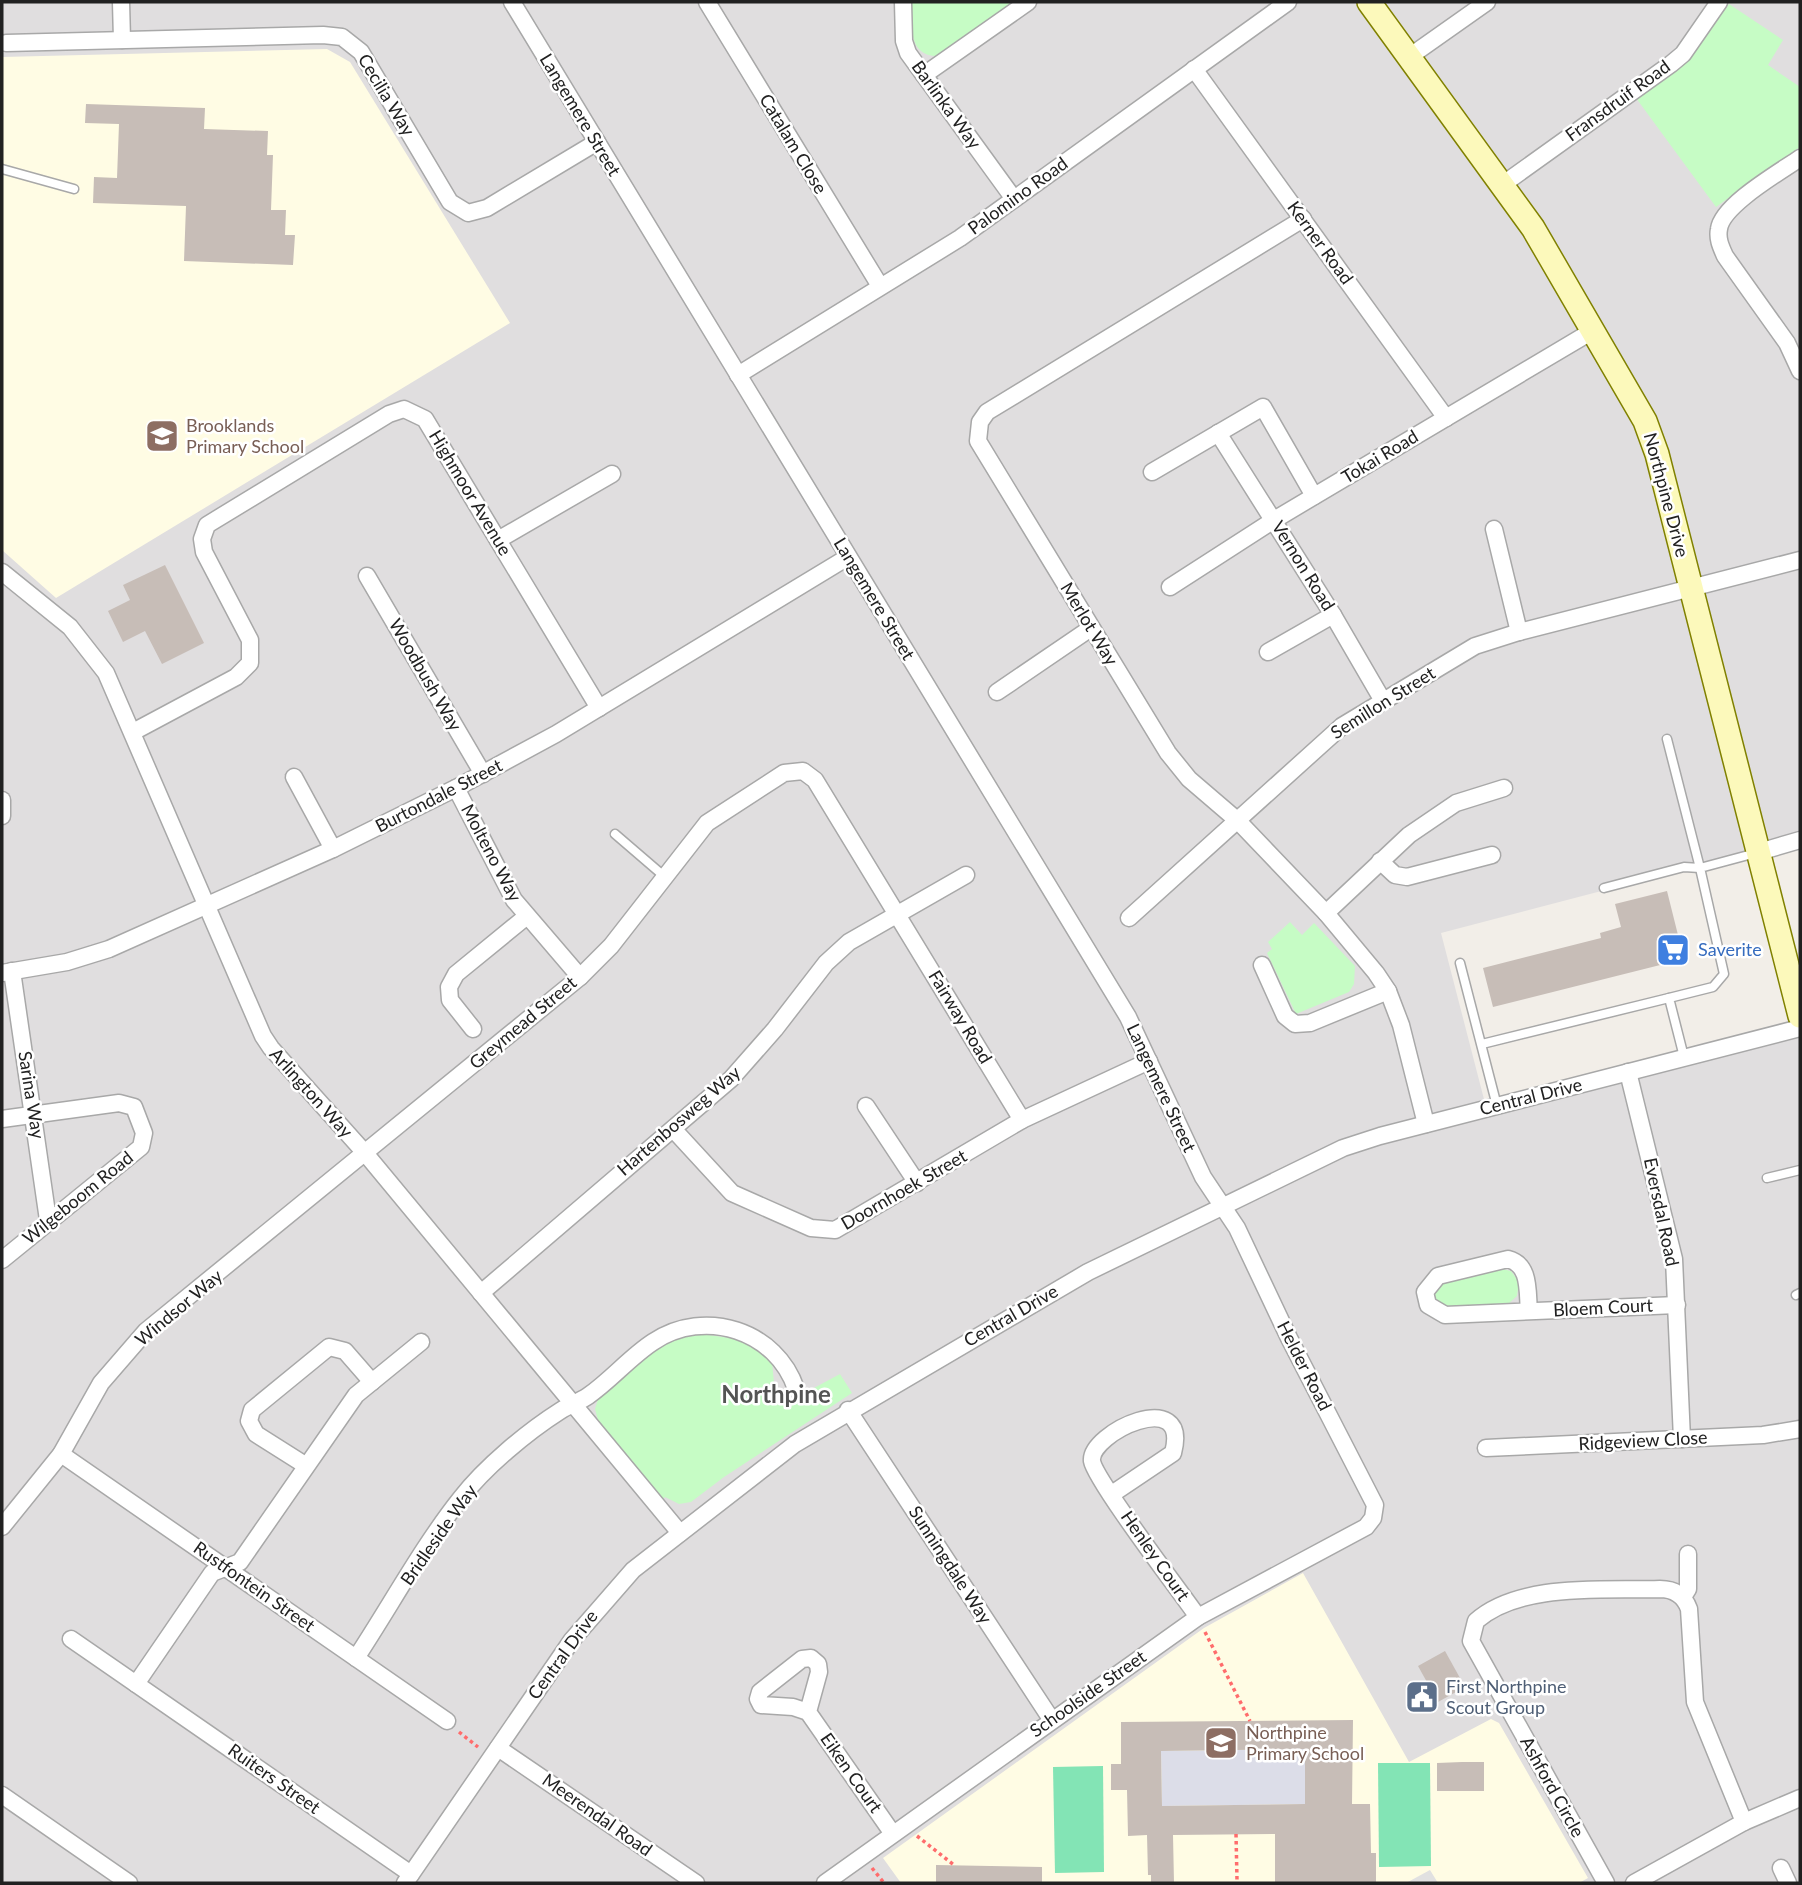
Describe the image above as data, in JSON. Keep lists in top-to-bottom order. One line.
{"streets":{"street":["Cecilia Way","Fransdruif Road","Barlinka Way","Langemere Street","Catalam Close","Palomino Road","Kerner Road","Tokai Road","Highmoor Avenue","Northpine Drive","Vernon Road","Merlot Way","Woodbush Way","Semillon Street","Burtondale Street","Molteno Way","Fairway Road","Greymead Street","Arlington Way","Sarina Way","Central Drive","Hartenbosweg Way","Doornhoek Street","Wilgeboom Road","Eversdal Road","Windsor Way","Bloem Court","Helder Road","Ridgeview Close","Bridleside Way","Henley Court","Sunningdale Way","Rustfontein Street","Schoolside Street","Eiken Court","Ruiters Street","Ashford Circle","Meerendal Road"]},"crossings":[["Cecilia Way","Langemere Street"],["Fransdruif Road","Northpine Drive"],["Barlinka Way","Palomino Road"],["Langemere Street","Palomino Road"],["Langemere Street","Burtondale Street"],["Langemere Street","Central Drive"],["Langemere Street","Doornhoek Street"],["Langemere Street","Helder Road"],["Catalam Close","Palomino Road"],["Palomino Road","Kerner Road"],["Kerner Road","Tokai Road"],["Kerner Road","Merlot Way"],["Tokai Road","Northpine Drive"],["Tokai Road","Vernon Road"],["Highmoor Avenue","Burtondale Street"],["Highmoor Avenue","Arlington Way"],["Northpine Drive","Semillon Street"],["Vernon Road","Semillon Street"],["Merlot Way","Semillon Street"],["Merlot Way","Central Drive"],["Woodbush Way","Burtondale Street"],["Burtondale Street","Molteno Way"],["Burtondale Street","Arlington Way"],["Burtondale Street","Sarina Way"],["Molteno Way","Greymead Street"],["Fairway Road","Greymead Street"],["Fairway Road","Hartenbosweg Way"],["Fairway Road","Doornhoek Street"],["Greymead Street","Arlington Way"],["Greymead Street","Windsor Way"],["Arlington Way","Central Drive"],["Arlington Way","Hartenbosweg Way"],["Arlington Way","Windsor Way"],["Arlington Way","Bridleside Way"],["Sarina Way","Wilgeboom Road"],["Central Drive","Eversdal Road"],["Central Drive","Helder Road"],["Central Drive","Sunningdale Way"],["Central Drive","Ruiters Street"],["Central Drive","Meerendal Road"],["Hartenbosweg Way","Doornhoek Street"],["Eversdal Road","Bloem Court"],["Eversdal Road","Ridgeview Close"],["Windsor Way","Rustfontein Street"],["Helder Road","Schoolside Street"],["Bridleside Way","Rustfontein Street"],["Henley Court","Schoolside Street"],["Sunningdale Way","Schoolside Street"],["Schoolside Street","Eiken Court"]],"districts":["Northpine"],"places":{"school or university":["Brooklands Primary School","Northpine Primary School"],"supermarket":["Saverite"],"public building":["First Northpine Scout Group"]}}
